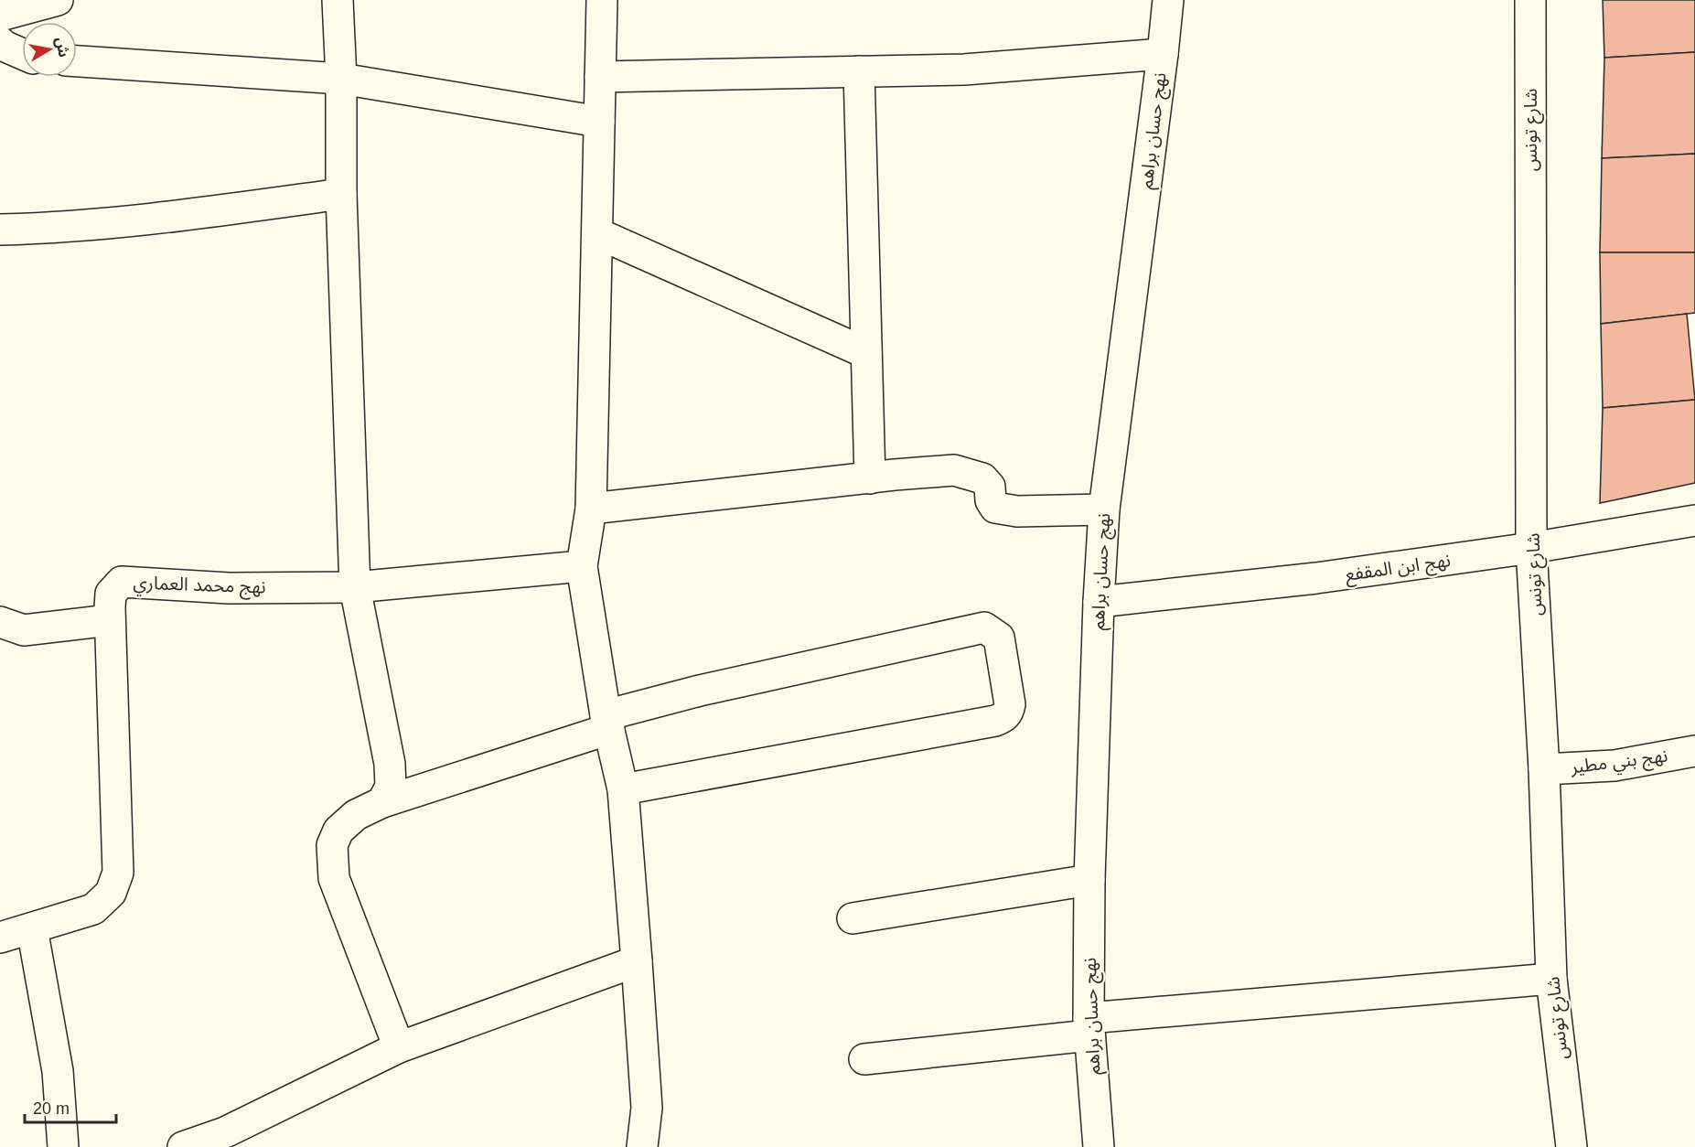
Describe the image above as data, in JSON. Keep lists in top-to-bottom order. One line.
{"streets":{"street":["شارع تونس","نهج حسان براهم","نهج ابن المقفع","نهج محمد العماري","نهج بني مطير"]},"crossings":[["شارع تونس","نهج ابن المقفع"],["شارع تونس","نهج بني مطير"],["نهج حسان براهم","نهج ابن المقفع"]],"scale_bar":"20 m","north":"right"}
